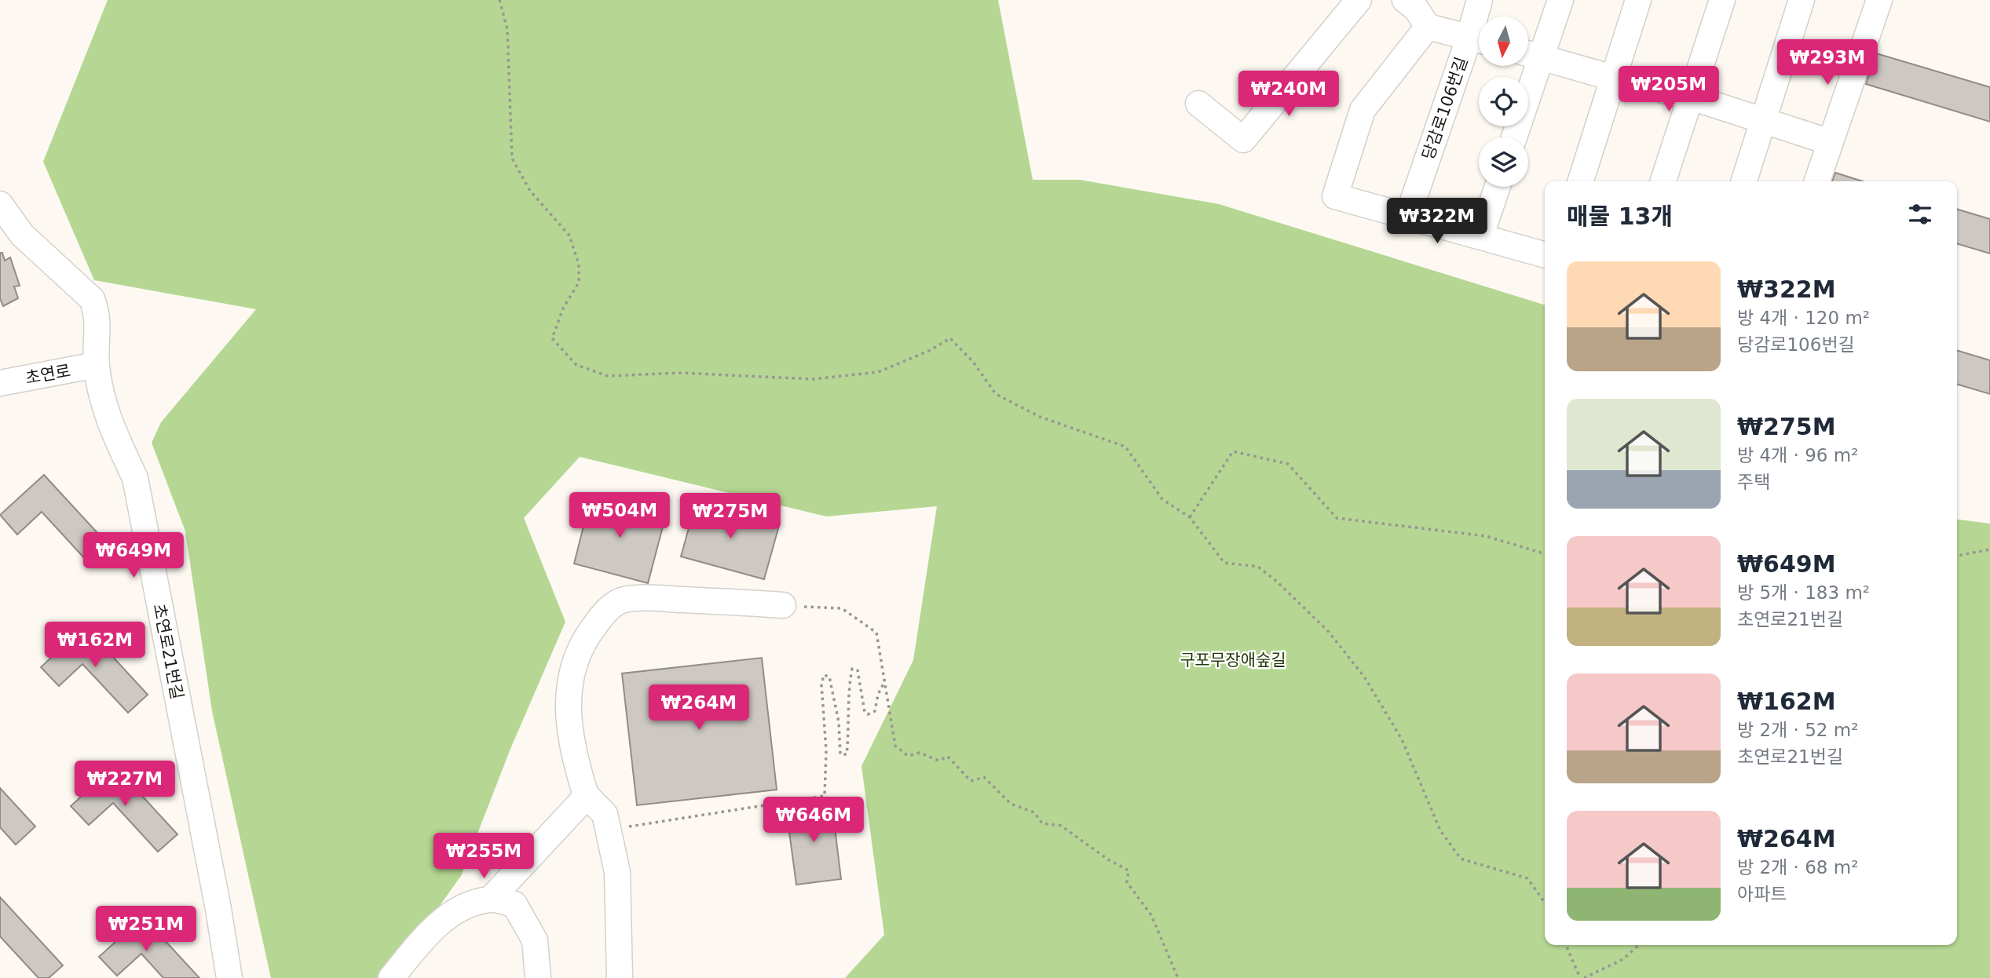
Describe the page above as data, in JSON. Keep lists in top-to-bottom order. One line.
{"streets":{"street":["당감로106번길","초연로","초연로21번길"]},"crossings":[["초연로","초연로21번길"]],"parks":["구포무장애숲길"],"north":"bottom","page":{"price":["₩293M","₩205M","₩240M","₩322M","₩504M","₩275M","₩649M","₩162M","₩264M","₩227M","₩646M","₩255M","₩251M"],"heading":"매물 13개","list":[{"name":"₩322M","note":"방 4개 · 120 m² · 당감로106번길"},{"name":"₩275M","note":"방 4개 · 96 m² · 주택"},{"name":"₩649M","note":"방 5개 · 183 m² · 초연로21번길"},{"name":"₩162M","note":"방 2개 · 52 m² · 초연로21번길"},{"name":"₩264M","note":"방 2개 · 68 m² · 아파트"}]}}
